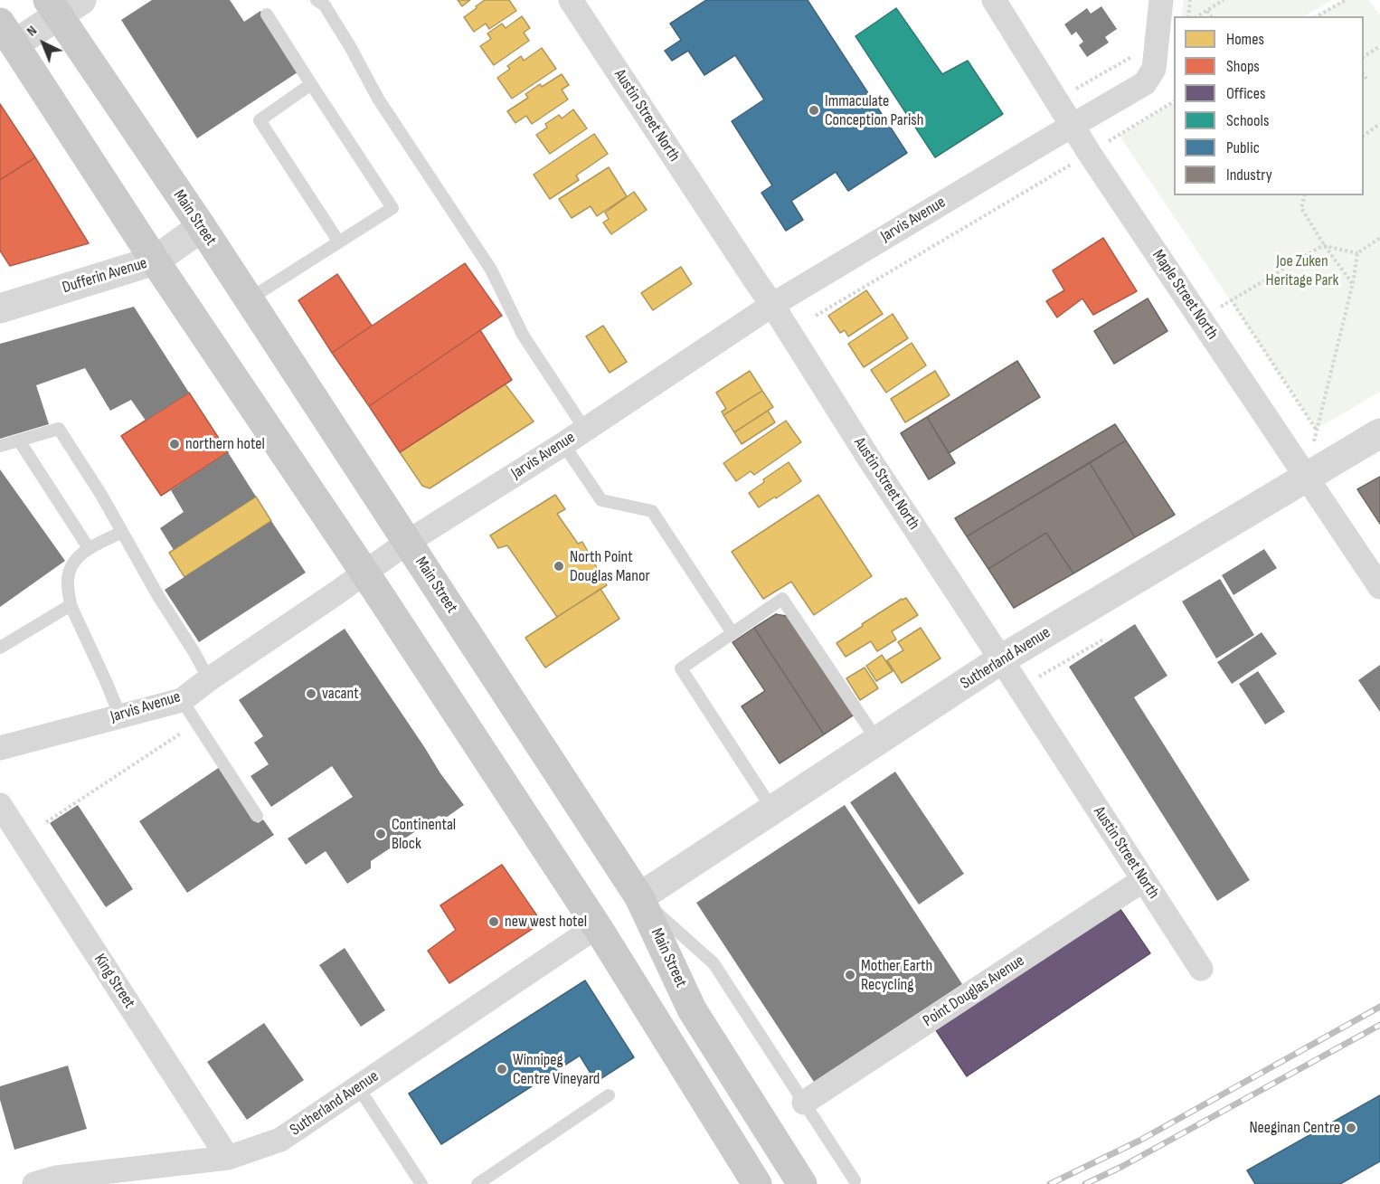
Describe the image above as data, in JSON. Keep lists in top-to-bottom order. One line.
{"streets":{"main road":["Main Street"],"street":["Austin Street North","Jarvis Avenue","Dufferin Avenue","Maple Street North","Sutherland Avenue","King Street","Point Douglas Avenue"]},"crossings":[["Austin Street North","Jarvis Avenue"],["Austin Street North","Sutherland Avenue"],["Austin Street North","Point Douglas Avenue"],["Main Street","Jarvis Avenue"],["Main Street","Dufferin Avenue"],["Main Street","Sutherland Avenue"],["Jarvis Avenue","Maple Street North"],["Maple Street North","Sutherland Avenue"],["Sutherland Avenue","King Street"]],"parks":["Joe Zuken Heritage Park"],"places":["Immaculate Conception Parish","northern hotel","North Point Douglas Manor","vacant","Continental Block","new west hotel","Mother Earth Recycling","Winnipeg Centre Vineyard","Neeginan Centre"],"legend":["Homes","Shops","Offices","Schools","Public","Industry"],"north":"top left"}
